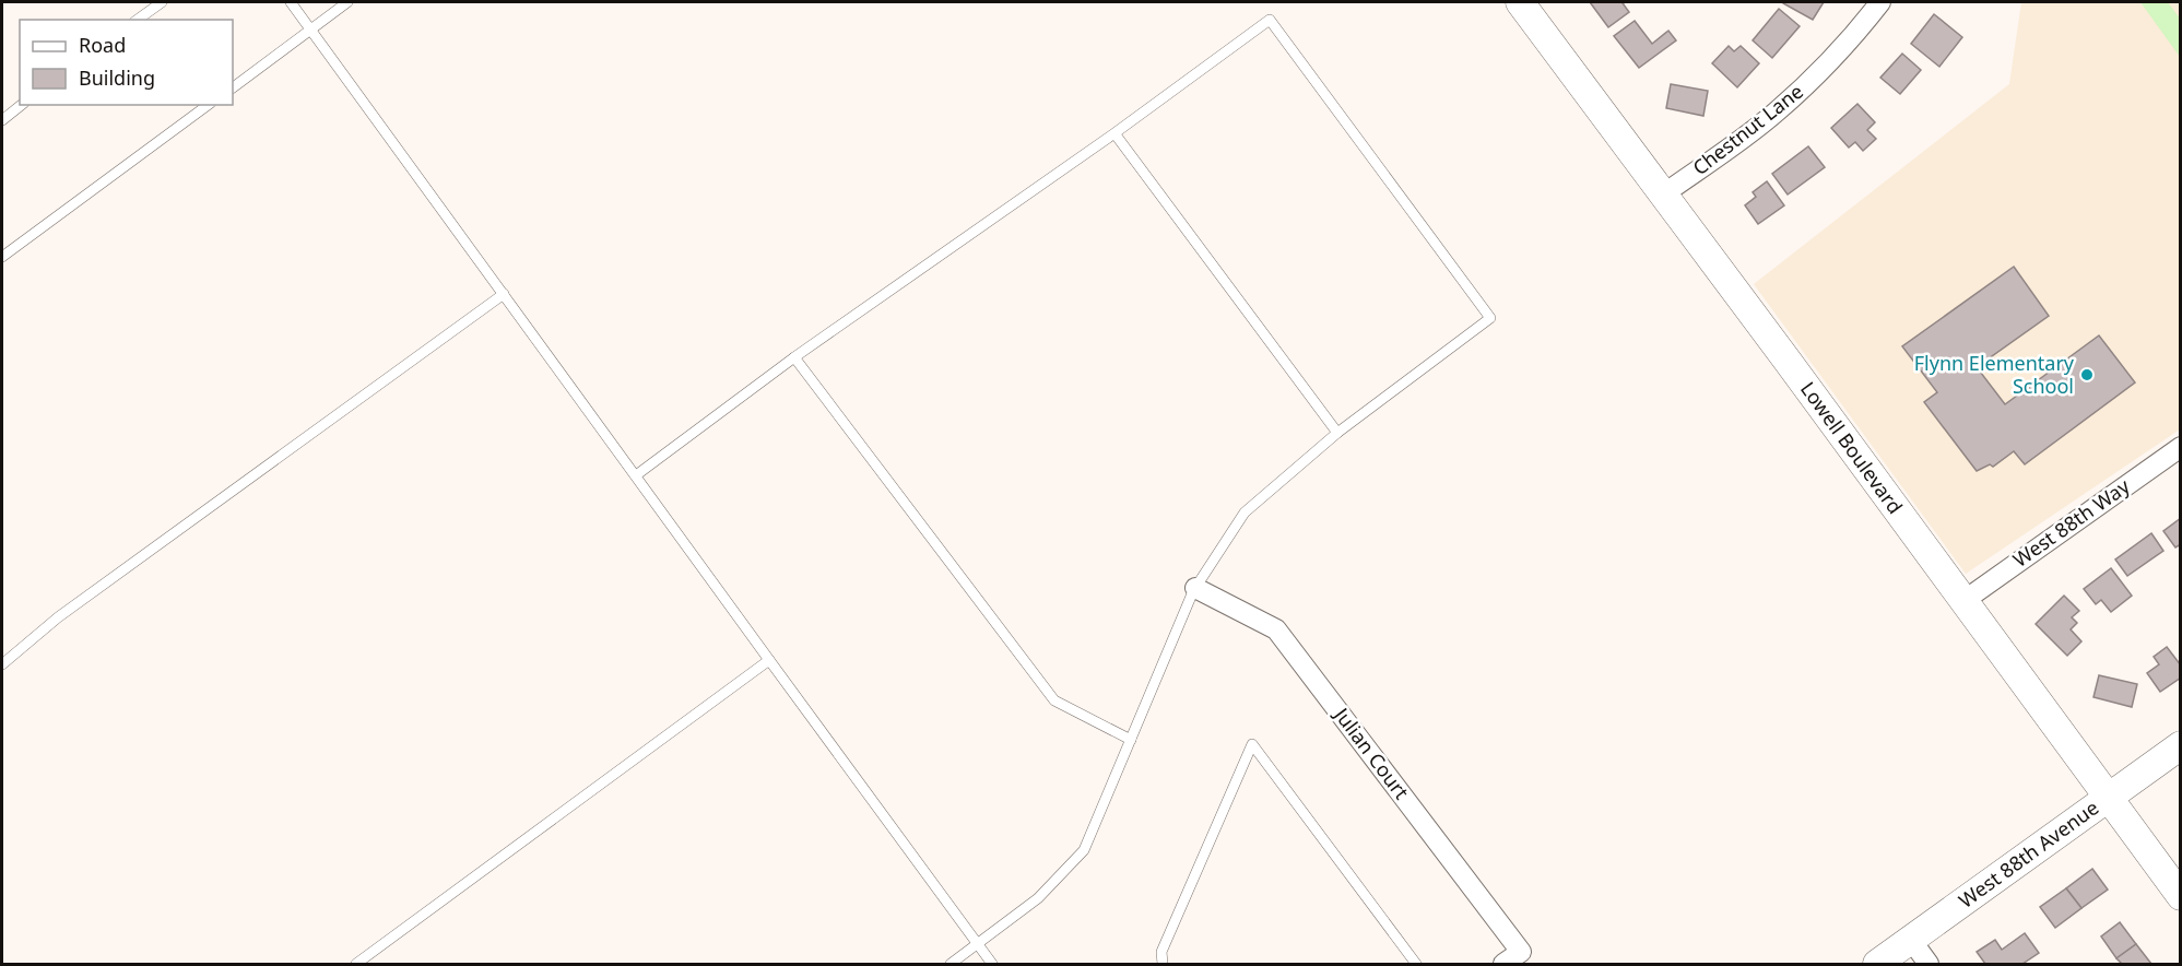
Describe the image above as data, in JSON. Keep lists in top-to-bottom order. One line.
{"streets":{"street":["Chestnut Lane","Lowell Boulevard","West 88th Way","Julian Court","West 88th Avenue"]},"crossings":[["Chestnut Lane","Lowell Boulevard"],["Lowell Boulevard","West 88th Way"],["Lowell Boulevard","West 88th Avenue"]],"places":["Flynn Elementary School"],"legend":["Road","Building"]}
